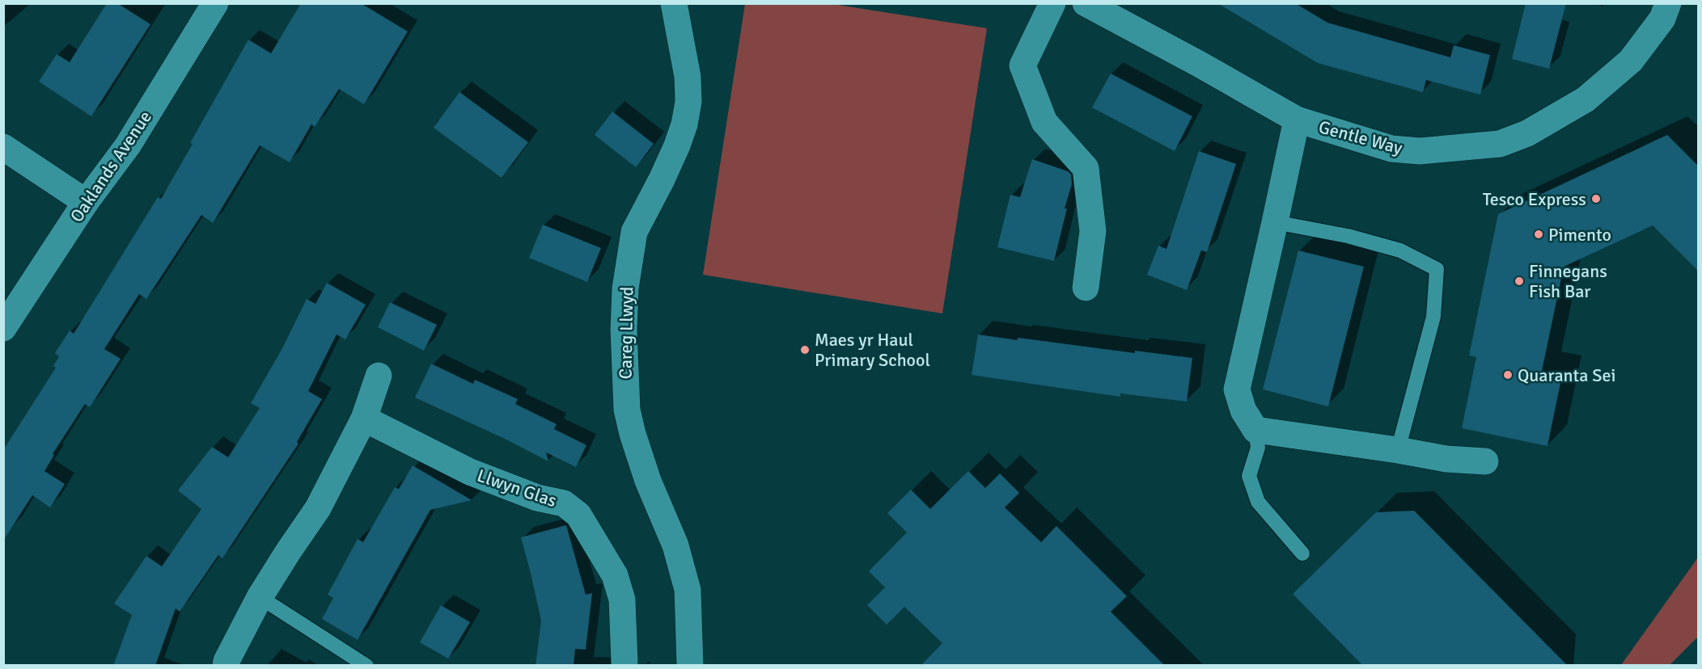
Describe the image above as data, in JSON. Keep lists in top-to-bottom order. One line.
{"streets":{"street":["Gentle Way","Oaklands Avenue","Careg Llwyd","Llwyn Glas"]},"places":["Tesco Express","Pimento","Finnegans Fish Bar","Maes yr Haul Primary School","Quaranta Sei"]}
